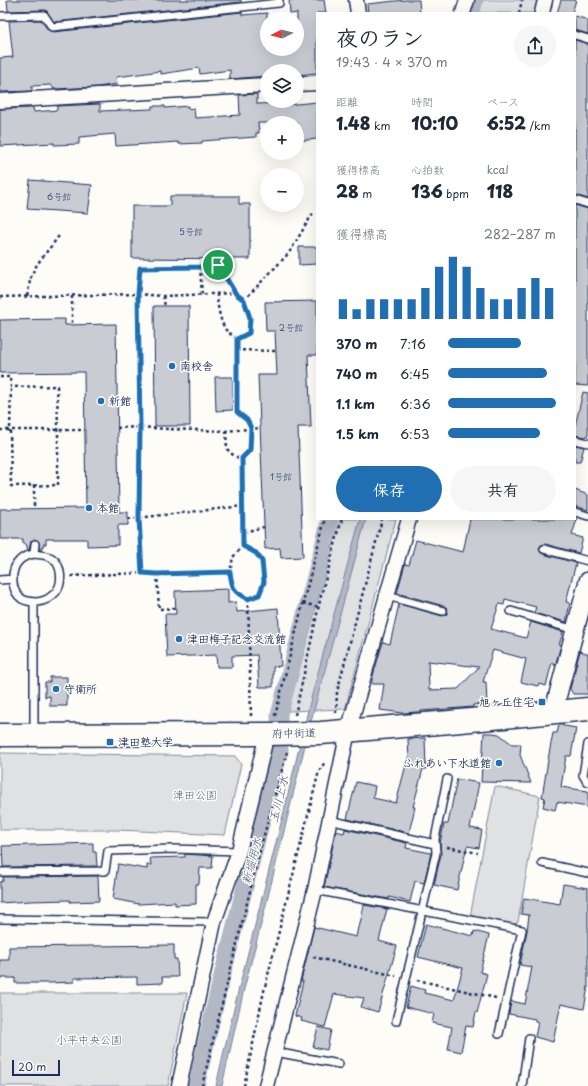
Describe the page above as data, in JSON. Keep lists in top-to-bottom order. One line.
{"streets":{"main road":["府中街道"]},"water":["玉川上水","新堀用水"],"parks":["津田公園","小平中央公園"],"places":{"other":["南校舎","新館","本館","津田梅子記念交流館","守衛所","ふれあい下水道館"],"transit":["旭ヶ丘住宅","津田塾大学"]},"house_numbers":["6号館","5号館","2号館","1号館"],"scale_bar":"20 m","north":"left","page":{"map_buttons":["+","−"],"heading":["夜のラン","19:43 · 4 × 370 m"],"stats":[["距離","1.48 km"],["時間","10:10"],["ペース","6:52 /km"],["獲得標高","28 m"],["心拍数","136 bpm"],["kcal","118"]],"chart":["獲得標高","282–287 m"],"list":[{"name":"370 m","note":"7:16"},{"name":"740 m","note":"6:45"},{"name":"1.1 km","note":"6:36"},{"name":"1.5 km","note":"6:53"}],"buttons":["保存","共有"],"scale":"20 m"}}
